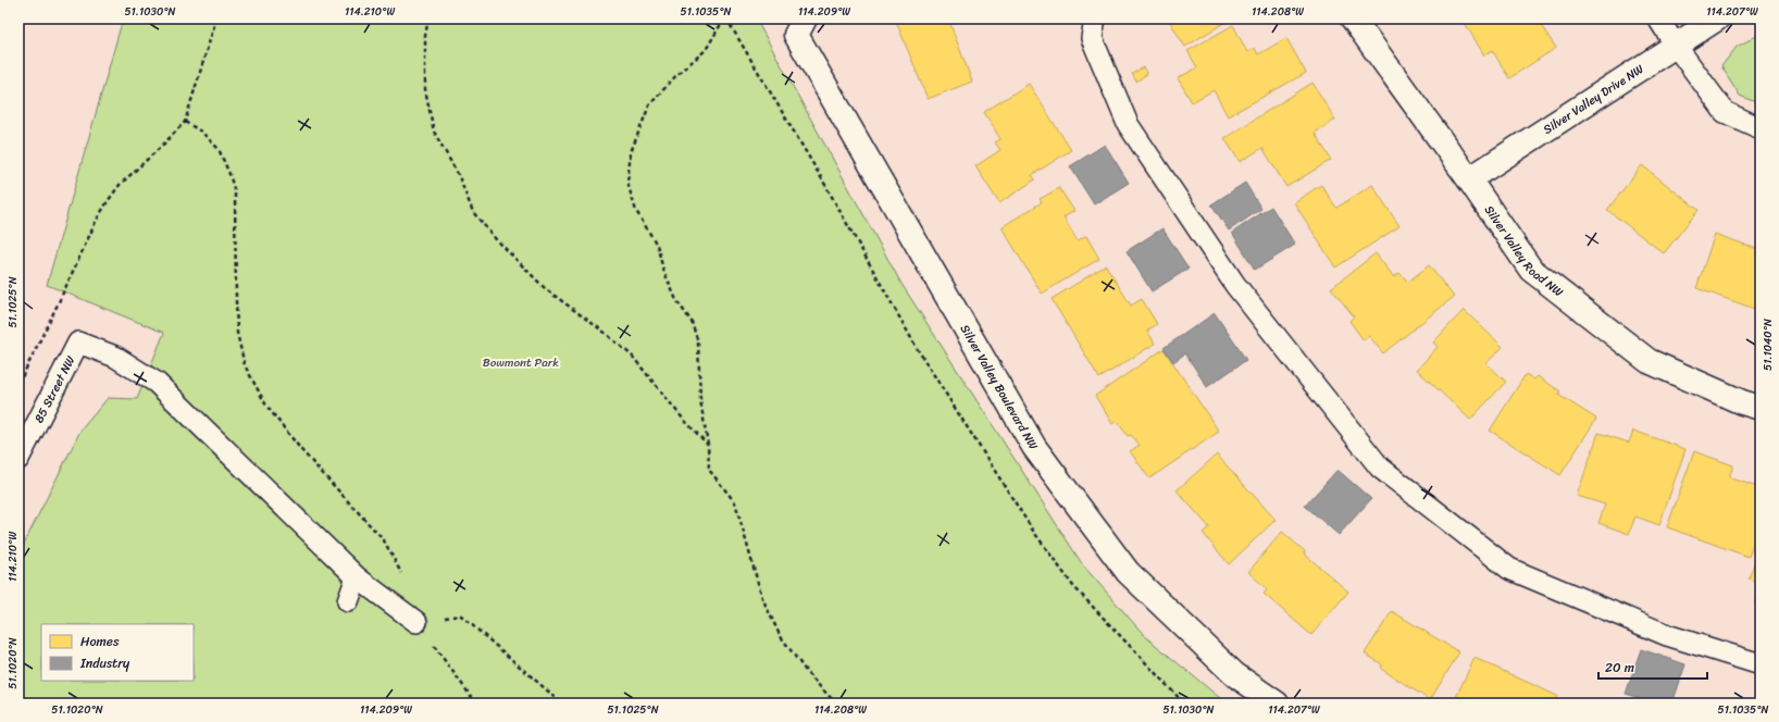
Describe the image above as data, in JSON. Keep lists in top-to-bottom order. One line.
{"streets":{"street":["Silver Valley Drive NW","Silver Valley Road NW","Silver Valley Boulevard NW"],"lane":["85 Street NW"]},"crossings":[["Silver Valley Drive NW","Silver Valley Road NW"]],"parks":["Bowmont Park"],"legend":["Homes","Industry"],"scale_bar":"20 m","coordinates":["51.1030°N","114.210°W","51.1035°N","114.209°W","114.208°W","114.207°W","51.1025°N","51.1040°N","51.1020°N"]}
